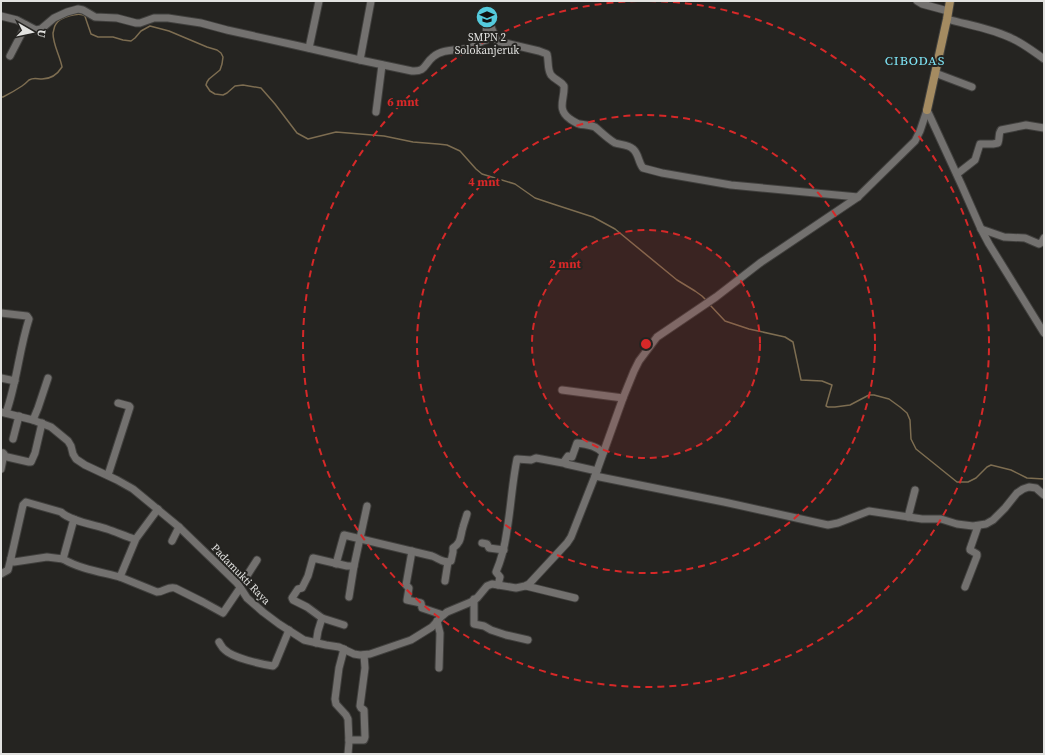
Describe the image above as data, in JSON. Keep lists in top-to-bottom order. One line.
{"streets":{"street":["Padamukti Raya"]},"districts":["CIBODAS"],"places":{"school or university":["SMPN 2 Solokanjeruk"]},"north":"right","rings":["6 mnt","4 mnt","2 mnt"]}
